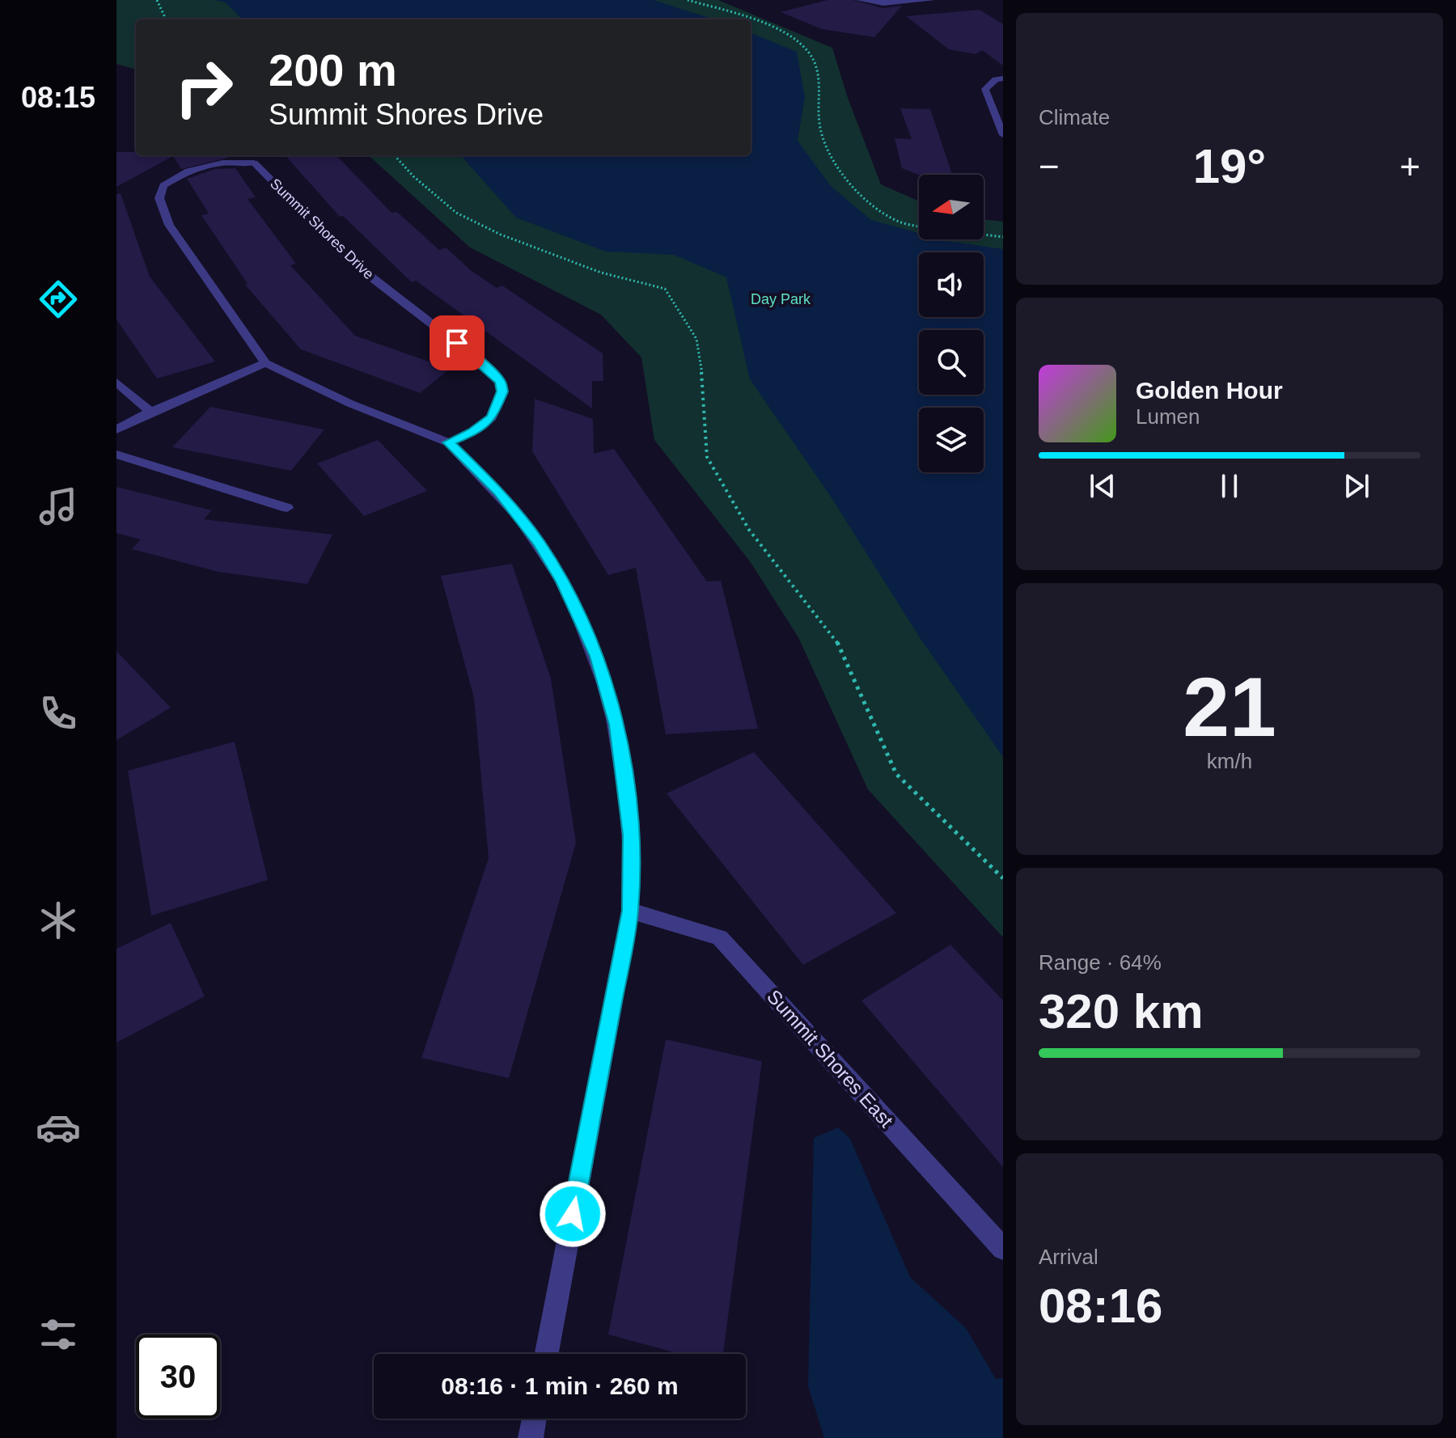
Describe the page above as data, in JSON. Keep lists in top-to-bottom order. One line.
{"streets":{"street":["Summit Shores Drive","Summit Shores East"]},"crossings":[["Summit Shores Drive","Summit Shores East"]],"parks":["Day Park"],"north":"left","page":{"tabs":"08:15","tile":["Climate",["21","km/h"],["Range · 64%","320 km"],["Arrival","08:16"]],"turn":["200 m","Summit Shores Drive"],"heat":["−","19°","+"],"song":["Golden Hour","Lumen"],"limit":"30","trip":"08:16 · 1 min · 260 m"}}
